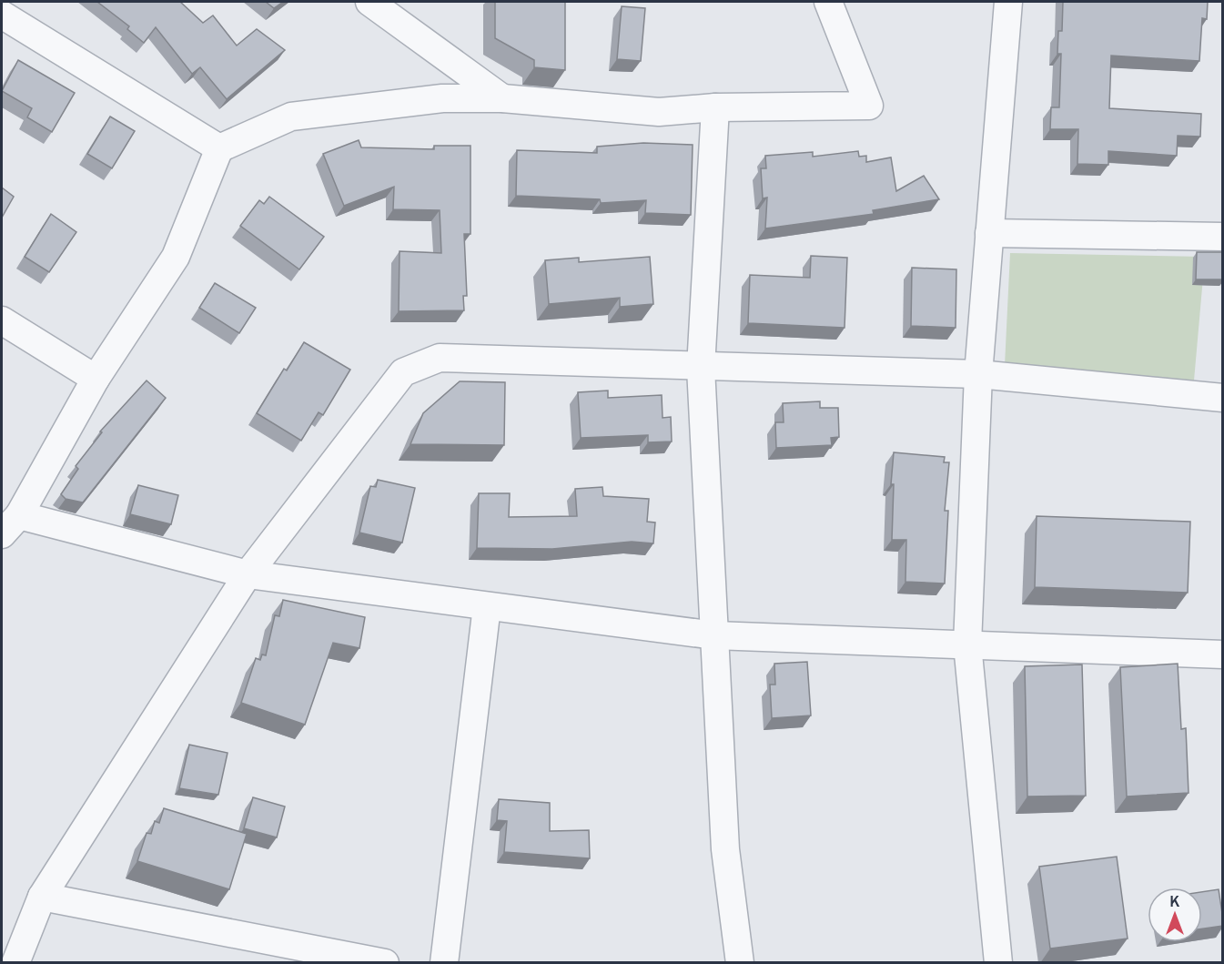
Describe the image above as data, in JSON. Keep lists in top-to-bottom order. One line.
{"north":"top"}
